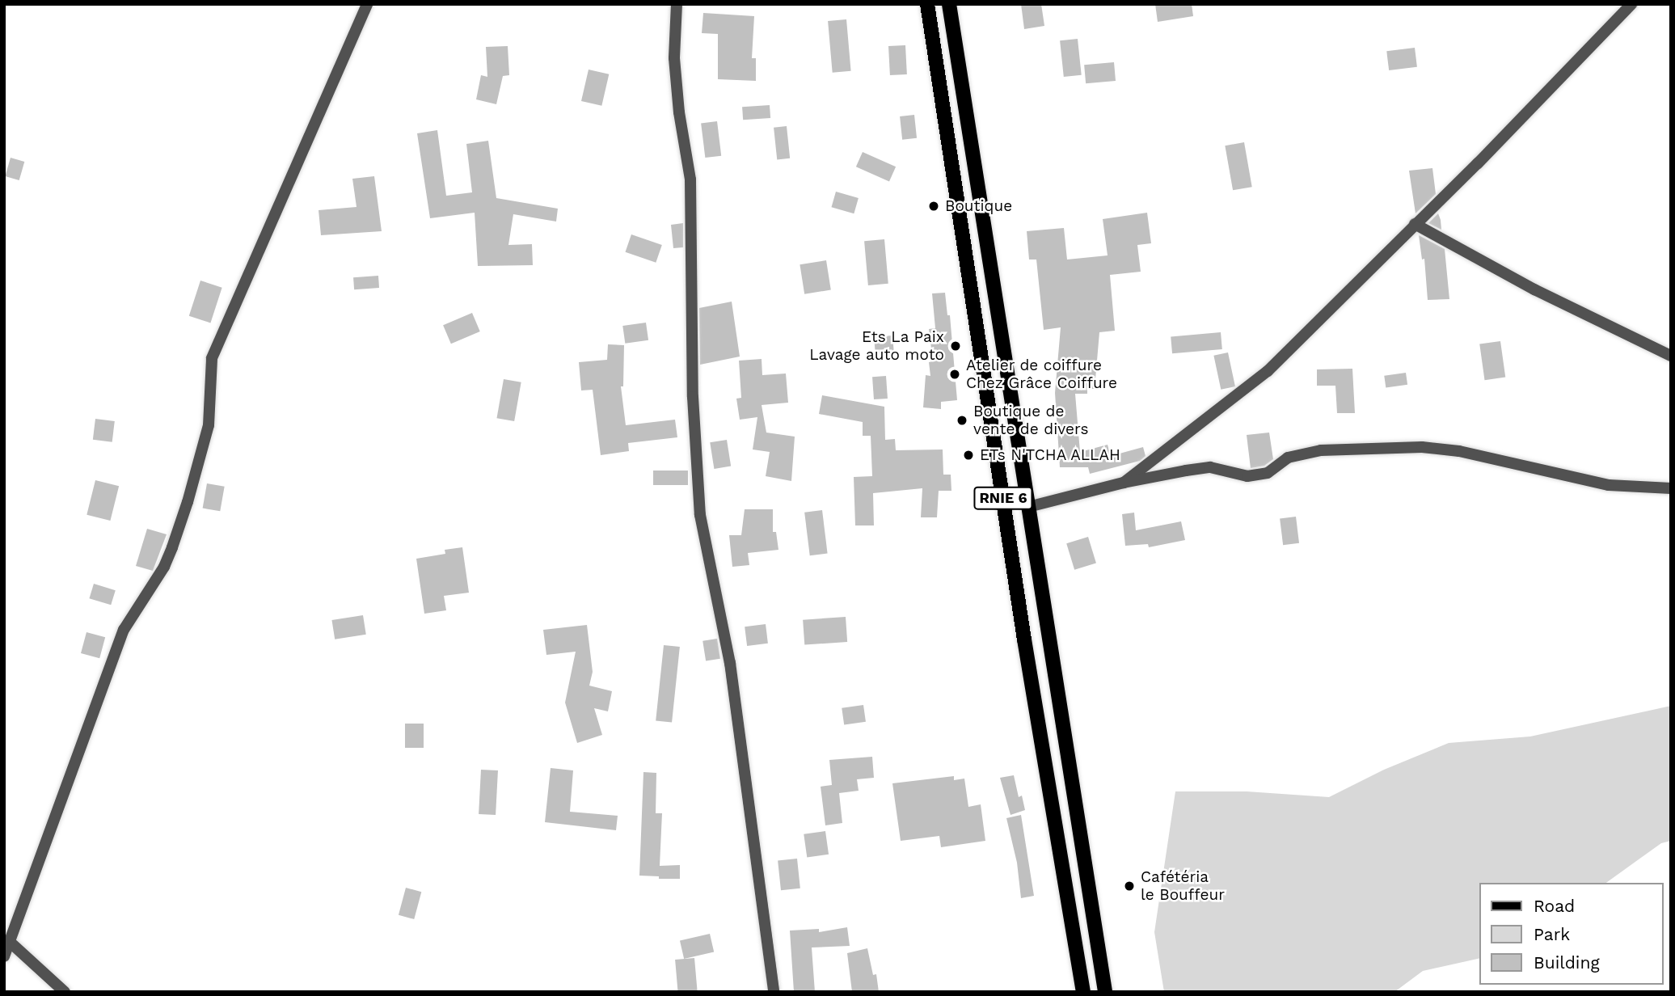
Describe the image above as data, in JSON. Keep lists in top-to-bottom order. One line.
{"streets":{"main road":["RNIE 6"]},"places":["Boutique","Ets La Paix Lavage auto moto","Atelier de coiffure Chez Grâce Coiffure","Boutique de vente de divers","ETs N'TCHA ALLAH","Cafétéria le Bouffeur"],"legend":["Road","Park","Building"]}
